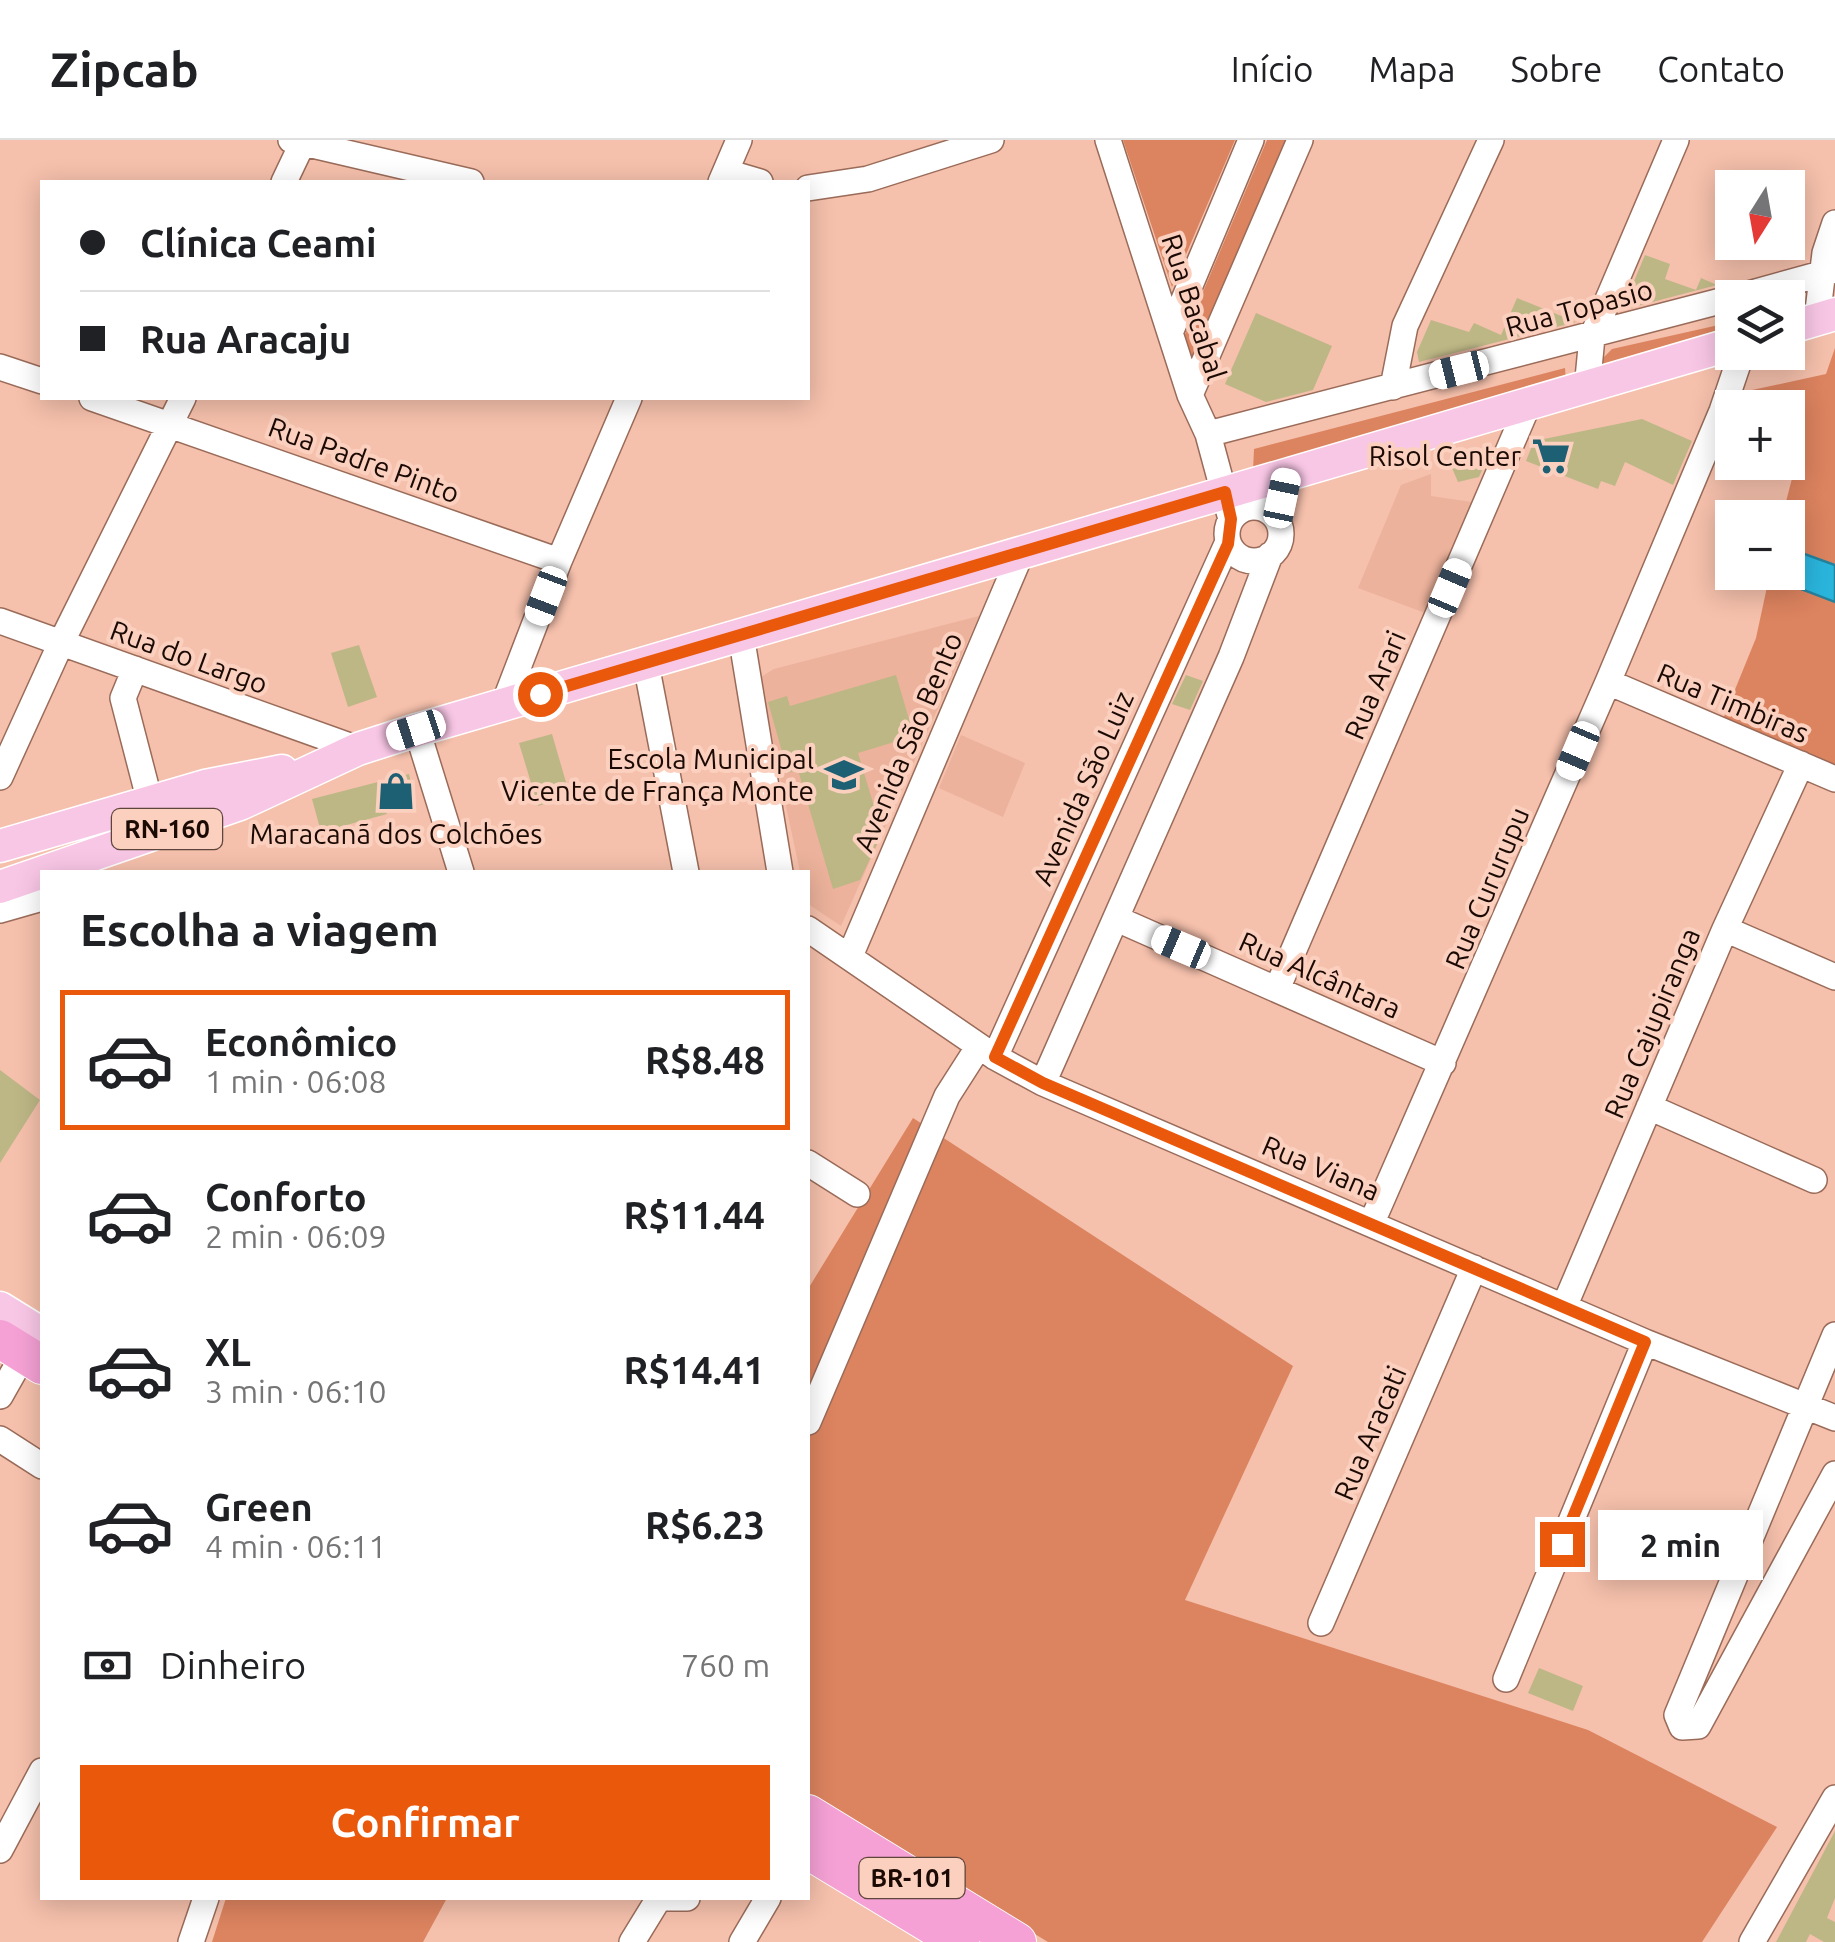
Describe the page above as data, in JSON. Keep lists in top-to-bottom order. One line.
{"streets":{"highway":["BR-101"],"main road":["RN-160"],"street":["Rua Bacabal","Rua Topasio","Rua Padre Pinto","Rua do Largo","Rua Arari","Rua Timbiras","Avenida São Bento","Avenida São Luiz","Rua Cururupu","Rua Alcântara","Rua Cajupiranga","Rua Viana","Rua Aracati"]},"crossings":[["Rua Bacabal","Rua Topasio"],["Rua Bacabal","Avenida São Luiz"],["Rua Bacabal","RN-160"],["Rua do Largo","RN-160"],["Rua Arari","RN-160"],["Rua Arari","Rua Alcântara"],["Rua Timbiras","Rua Cururupu"],["Rua Timbiras","Rua Cajupiranga"],["Avenida São Bento","RN-160"],["Avenida São Bento","Rua Viana"],["Avenida São Luiz","RN-160"],["Avenida São Luiz","Rua Viana"],["Rua Cururupu","Rua Alcântara"],["Rua Cururupu","Rua Viana"],["Rua Cajupiranga","Rua Viana"],["Rua Viana","Rua Aracati"]],"places":{"supermarket":["Risol Center"],"school or university":["Escola Municipal Vicente de França Monte"],"shop":["Maracanã dos Colchões"]},"north":"bottom","page":{"header":"Zipcab","nav":["Início","Mapa","Sobre","Contato"],"map_buttons":["+","−"],"banner":["Clínica Ceami","Rua Aracaju"],"heading":"Escolha a viagem","list":[{"name":"Econômico","note":"1 min · 06:08","value":"R$8.48"},{"name":"Conforto","note":"2 min · 06:09","value":"R$11.44"},{"name":"XL","note":"3 min · 06:10","value":"R$14.41"},{"name":"Green","note":"4 min · 06:11","value":"R$6.23"}],"bubble":"2 min","pay":["Dinheiro","760 m"],"buttons":"Confirmar"}}
